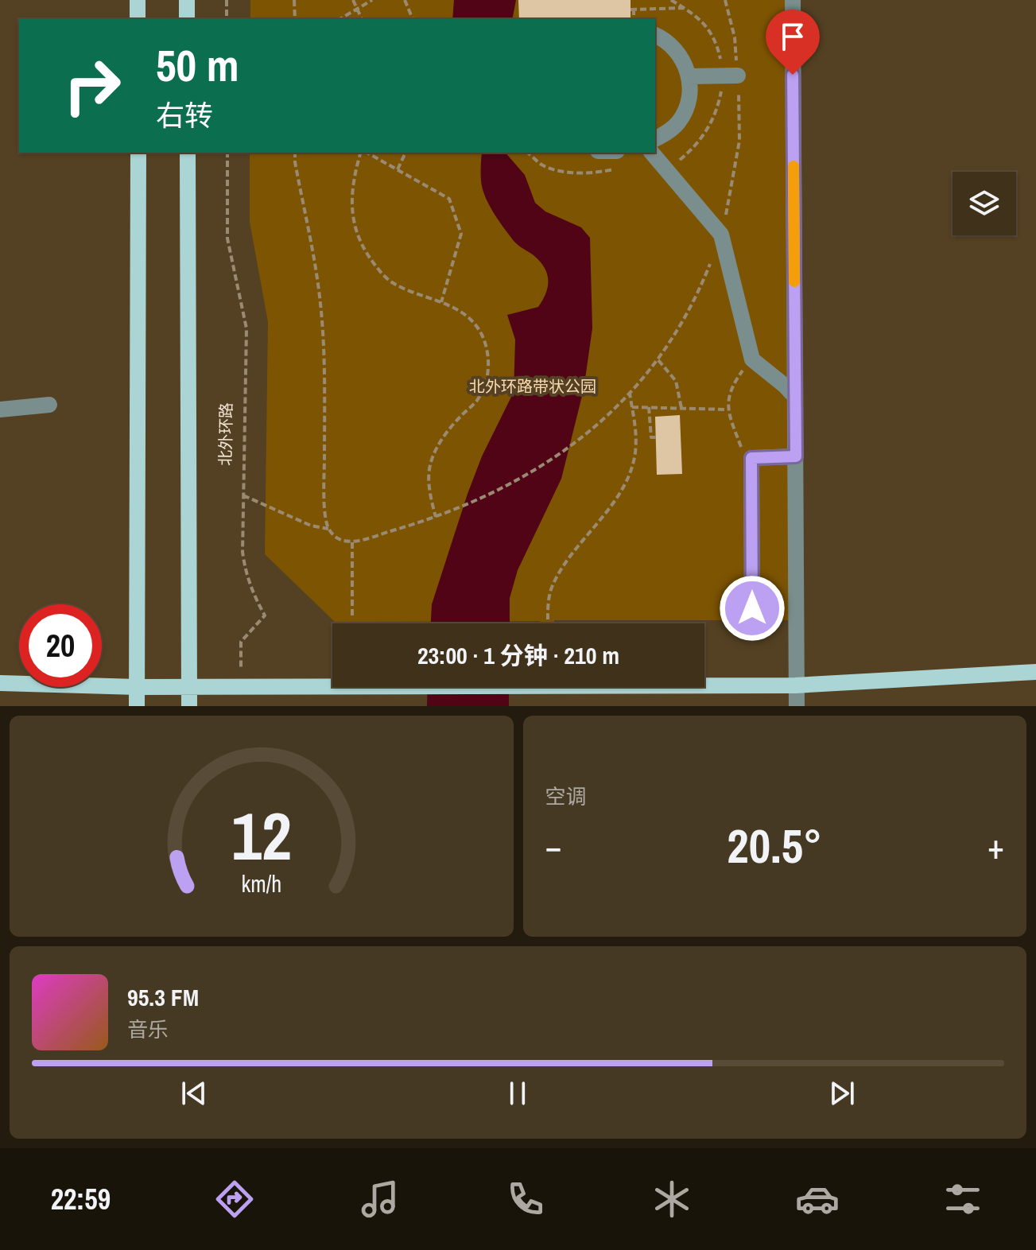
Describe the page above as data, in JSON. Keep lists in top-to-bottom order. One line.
{"streets":{"path":["北外环路"]},"parks":["北外环路带状公园"],"page":{"turn":["50 m","右转"],"limit":"20","trip":"23:00 · 1 分钟 · 210 m","tile":"空调","heat":["−","20.5°","+"],"song":["95.3 FM","音乐"],"tabs":"22:59","gauge":["12","km/h"]}}
